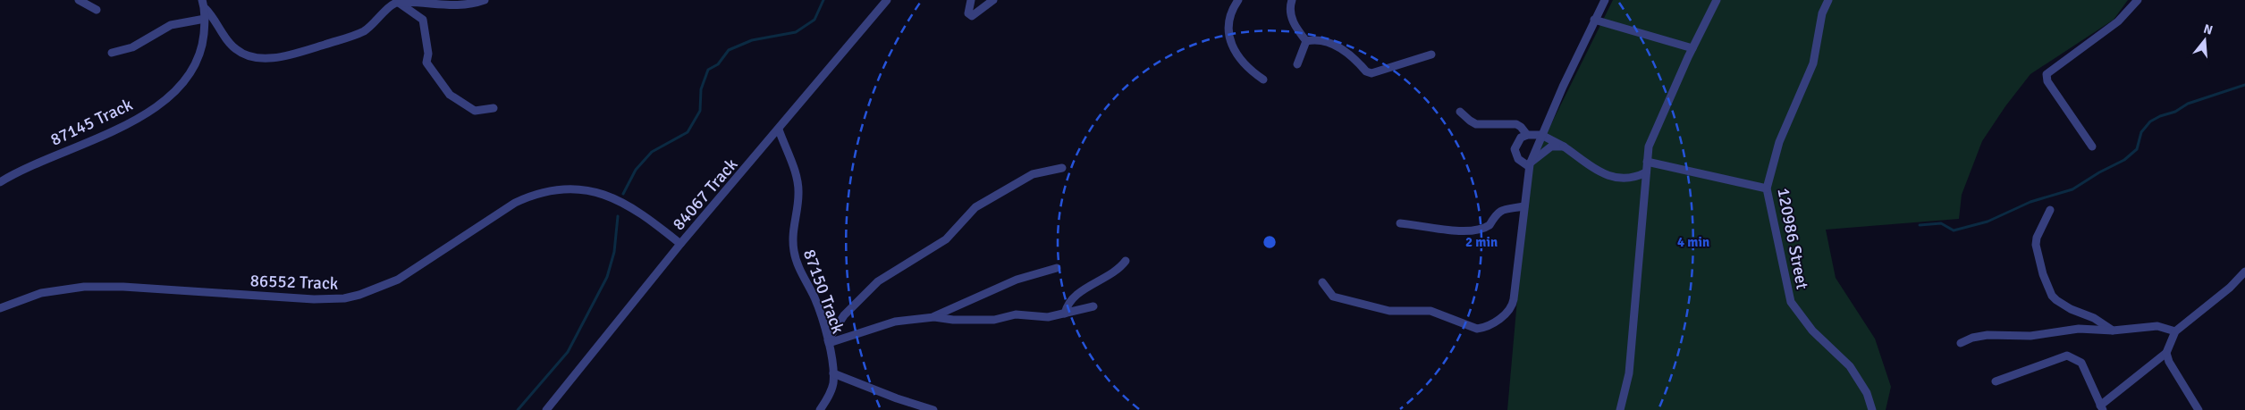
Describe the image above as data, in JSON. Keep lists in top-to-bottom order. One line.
{"streets":{"street":["87145 Track","84067 Track","120986 Street","86552 Track","87150 Track"]},"crossings":[["84067 Track","86552 Track"],["84067 Track","87150 Track"]],"north":"top","rings":["2 min","4 min"]}
